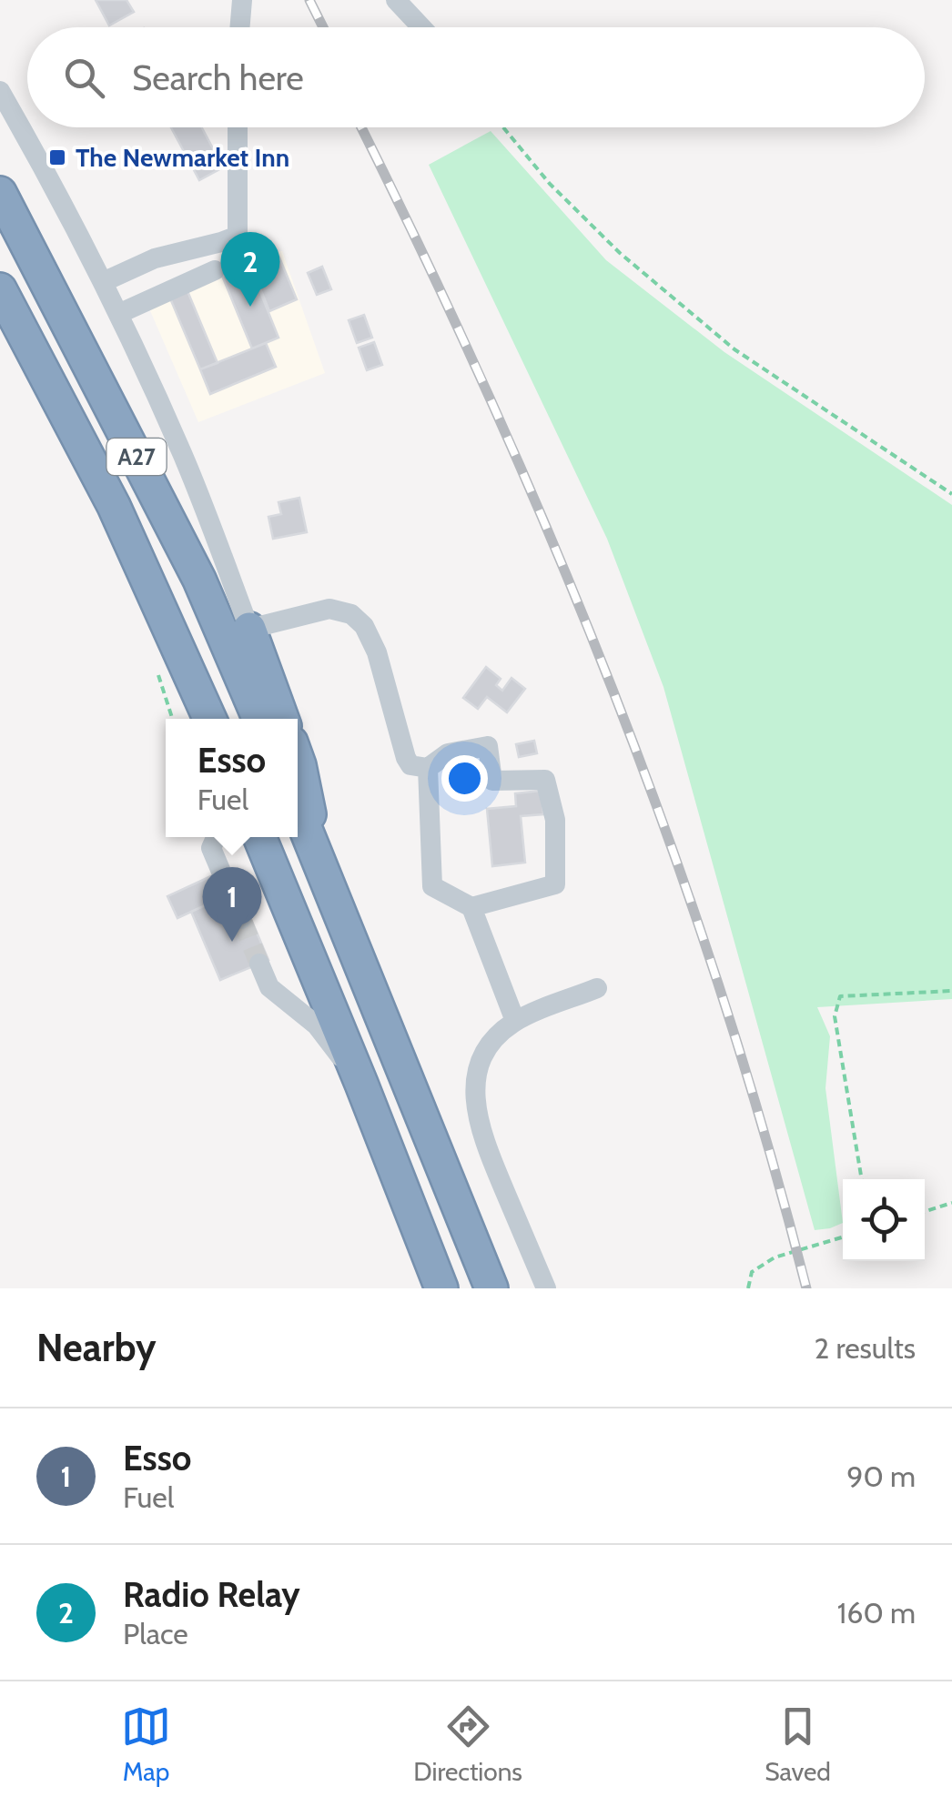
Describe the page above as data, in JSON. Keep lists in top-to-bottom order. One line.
{"streets":{"highway":["A27"]},"places":{"transit":["The Newmarket Inn"]},"page":{"search":"Search here","pins":["2","1"],"popup":["Esso","Fuel"],"heading":["Nearby","2 results"],"list":[{"mark":"1","name":"Esso","note":"Fuel","value":"90 m"},{"mark":"2","name":"Radio Relay","note":"Place","value":"160 m"}],"nav":["Map","Directions","Saved"]}}
